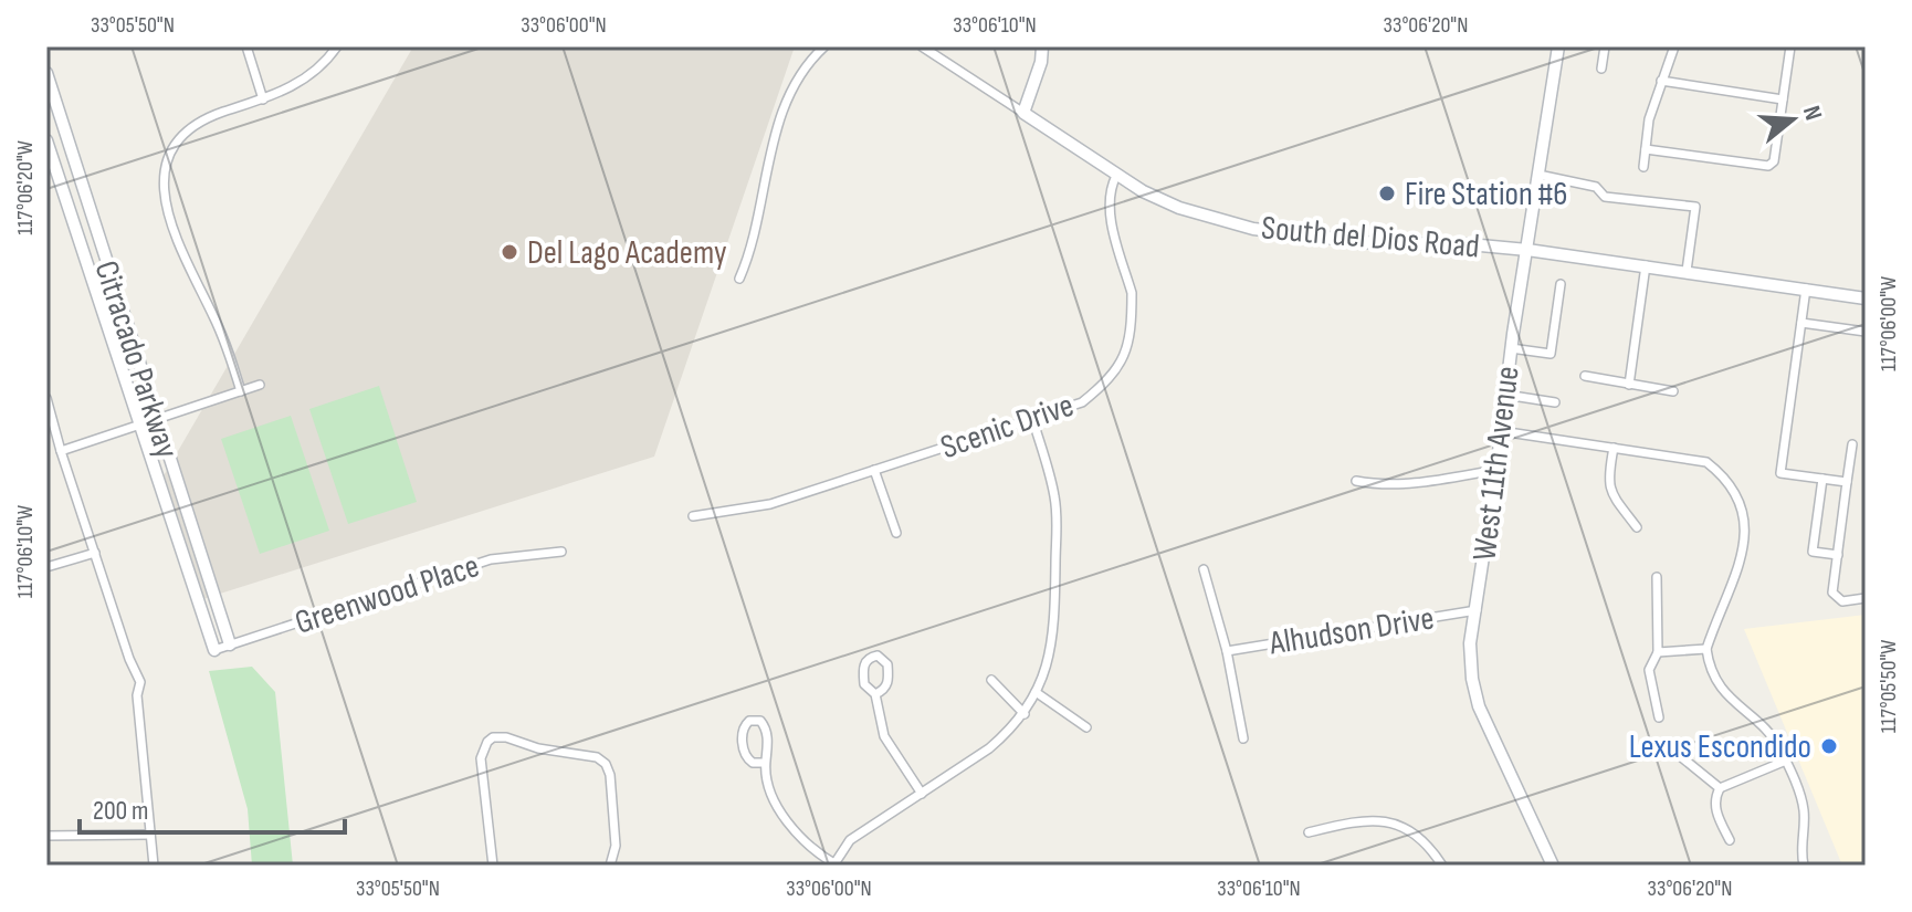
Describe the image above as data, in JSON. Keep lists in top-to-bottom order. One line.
{"streets":{"street":["South del Dios Road","Citracado Parkway","Scenic Drive","West 11th Avenue","Greenwood Place","Alhudson Drive"]},"crossings":[["South del Dios Road","Scenic Drive"],["South del Dios Road","West 11th Avenue"],["Citracado Parkway","Greenwood Place"],["West 11th Avenue","Alhudson Drive"]],"places":["Fire Station #6","Del Lago Academy","Lexus Escondido"],"scale_bar":"200 m","north":"right","coordinates":["33°05'50\"N","33°06'00\"N","33°06'10\"N","33°06'20\"N","117°06'20\"W","117°06'00\"W","117°06'10\"W","117°05'50\"W"]}
